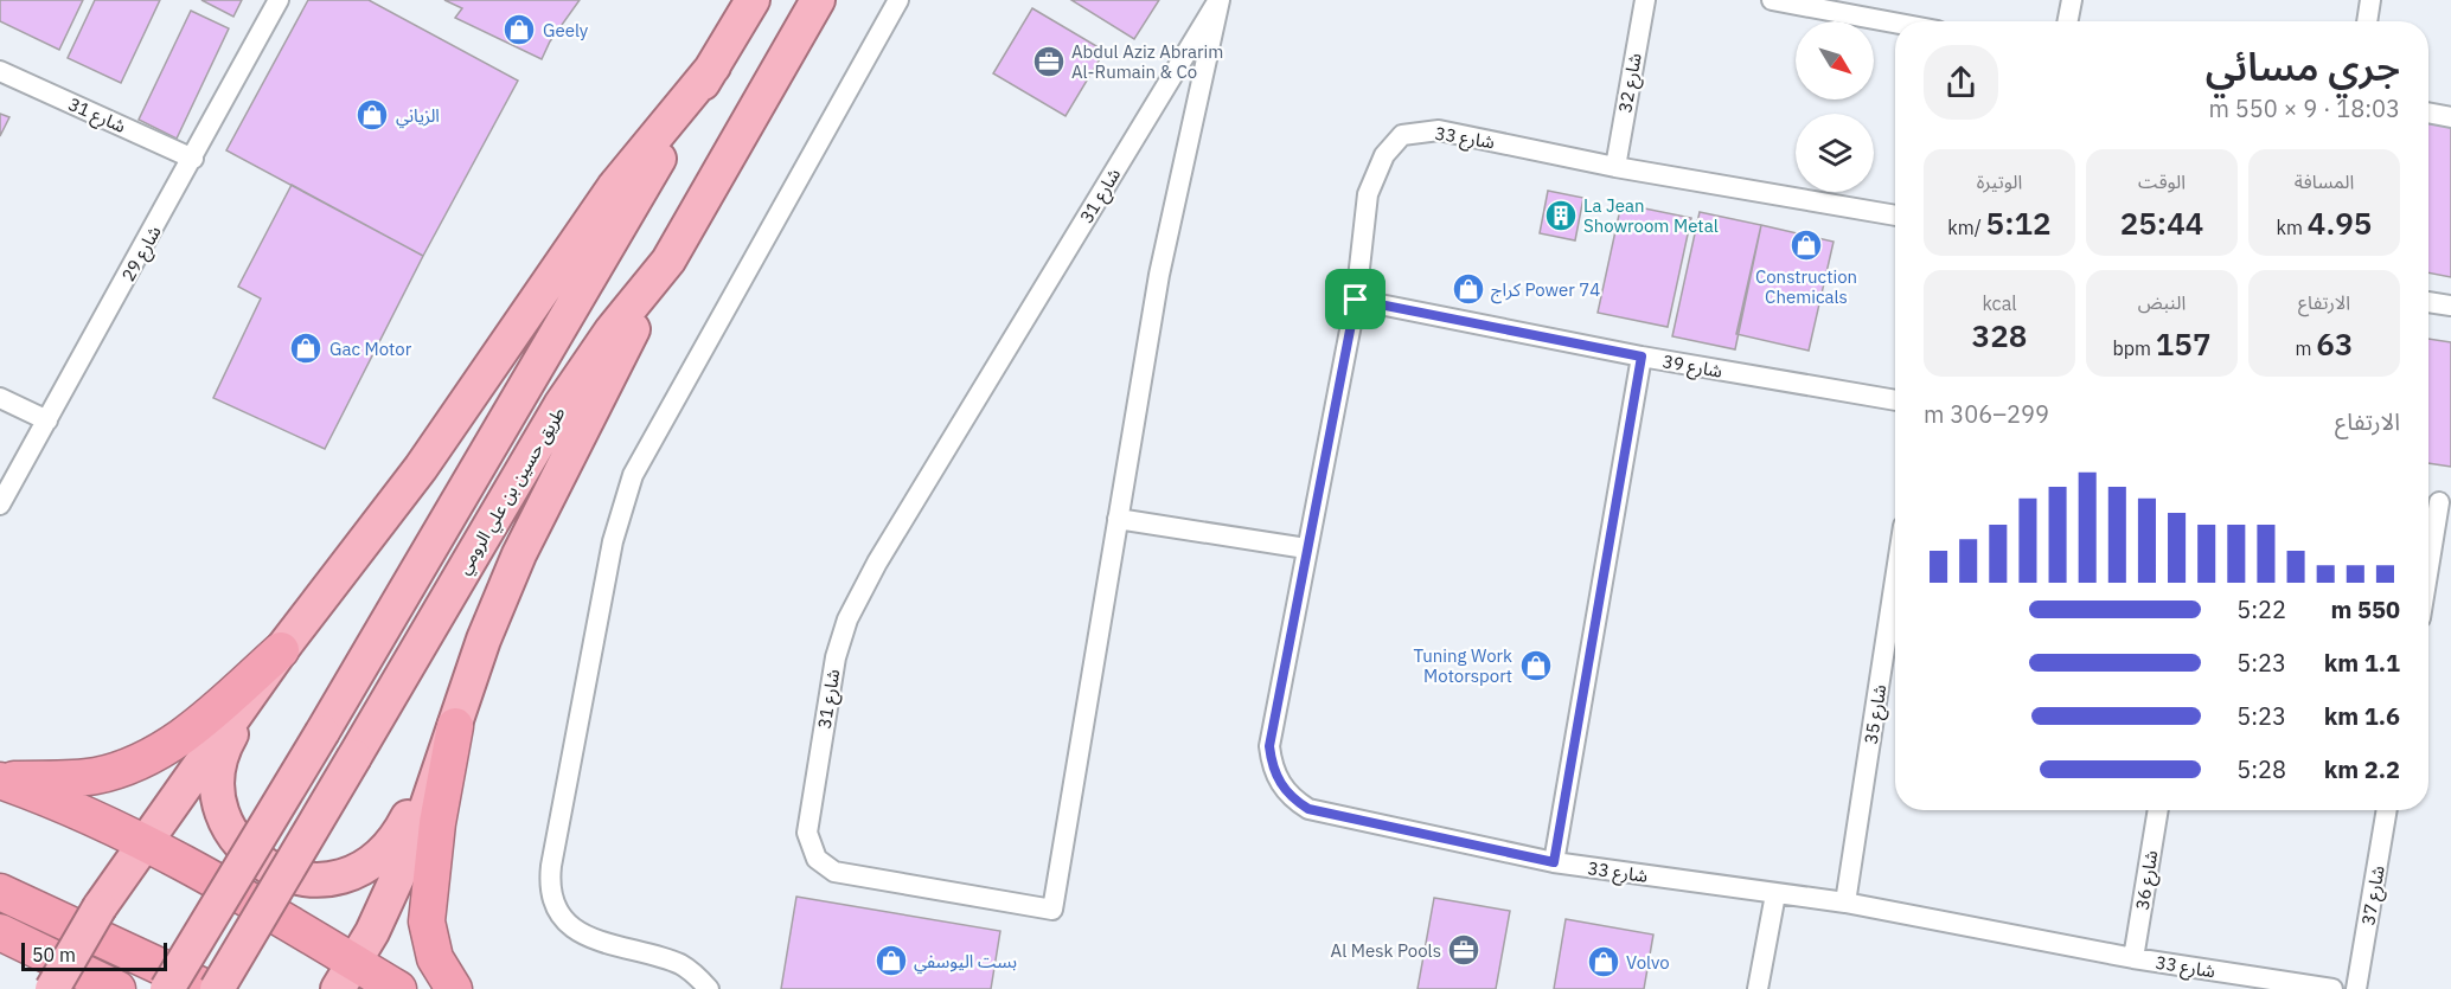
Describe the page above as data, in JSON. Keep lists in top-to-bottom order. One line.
{"streets":{"highway":["طريق حسين بن علي الرومي"],"street":["32 شارع","شارع 31","شارع 33","شارع 29","شارع 39","شارع 35","شارع 36","شارع 37"]},"crossings":[["32 شارع","شارع 33"],["شارع 31","شارع 29"],["شارع 33","شارع 39"],["شارع 33","شارع 35"],["شارع 33","شارع 36"]],"places":{"shop":["Geely","الزياني","Construction Chemicals","كراج Power 74","Gac Motor","Tuning Work Motorsport","بست اليوسفي","Volvo"],"office":["Abdul Aziz Abrarim Al-Rumain & Co","Al Mesk Pools"],"building":["La Jean Showroom Metal"]},"scale_bar":"50 m","north":"bottom right","page":{"heading":["جري مسائي","18:03 · 9 × 550 m"],"stats":[["المسافة","4.95 km"],["الوقت","25:44"],["الوتيرة","5:12 /km"],["الارتفاع","63 m"],["النبض","157 bpm"],["kcal","328"]],"chart":["الارتفاع","299–306 m"],"list":[{"name":"550 m","note":"5:22"},{"name":"1.1 km","note":"5:23"},{"name":"1.6 km","note":"5:23"},{"name":"2.2 km","note":"5:28"}],"scale":"50 m"}}
